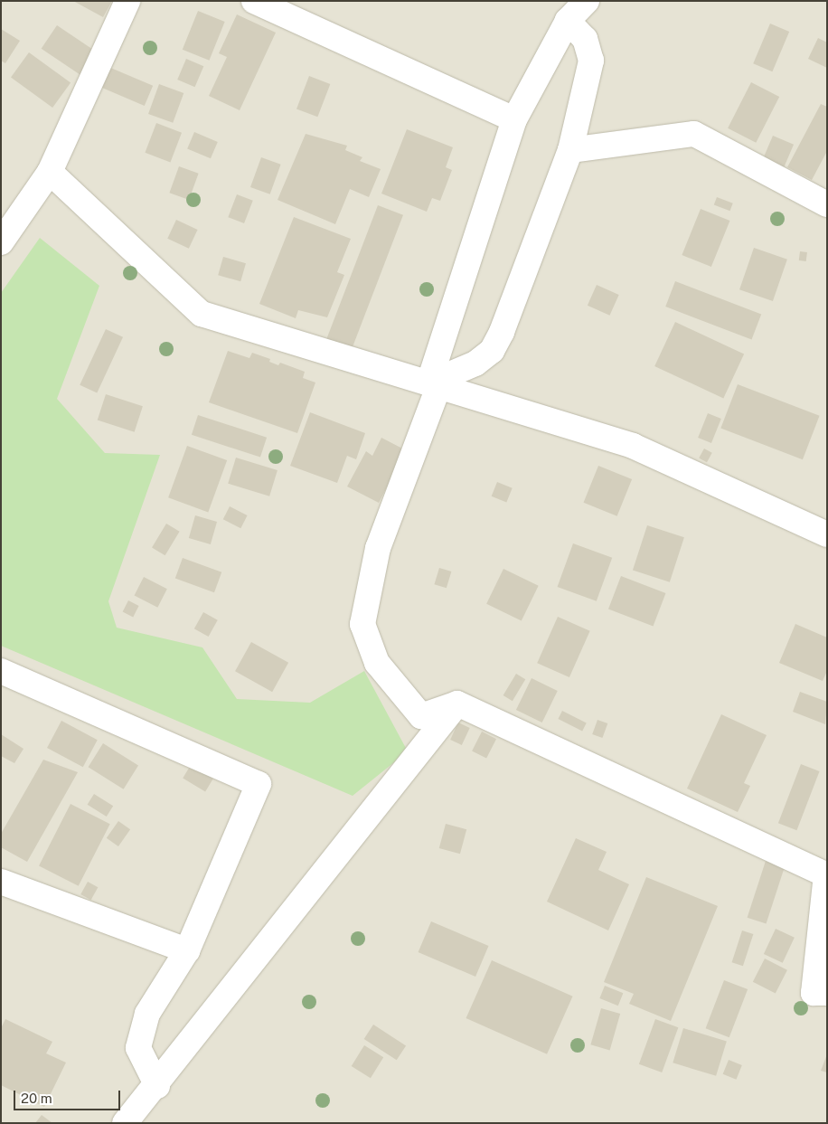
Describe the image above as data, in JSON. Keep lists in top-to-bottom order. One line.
{"scale_bar":"20 m"}
